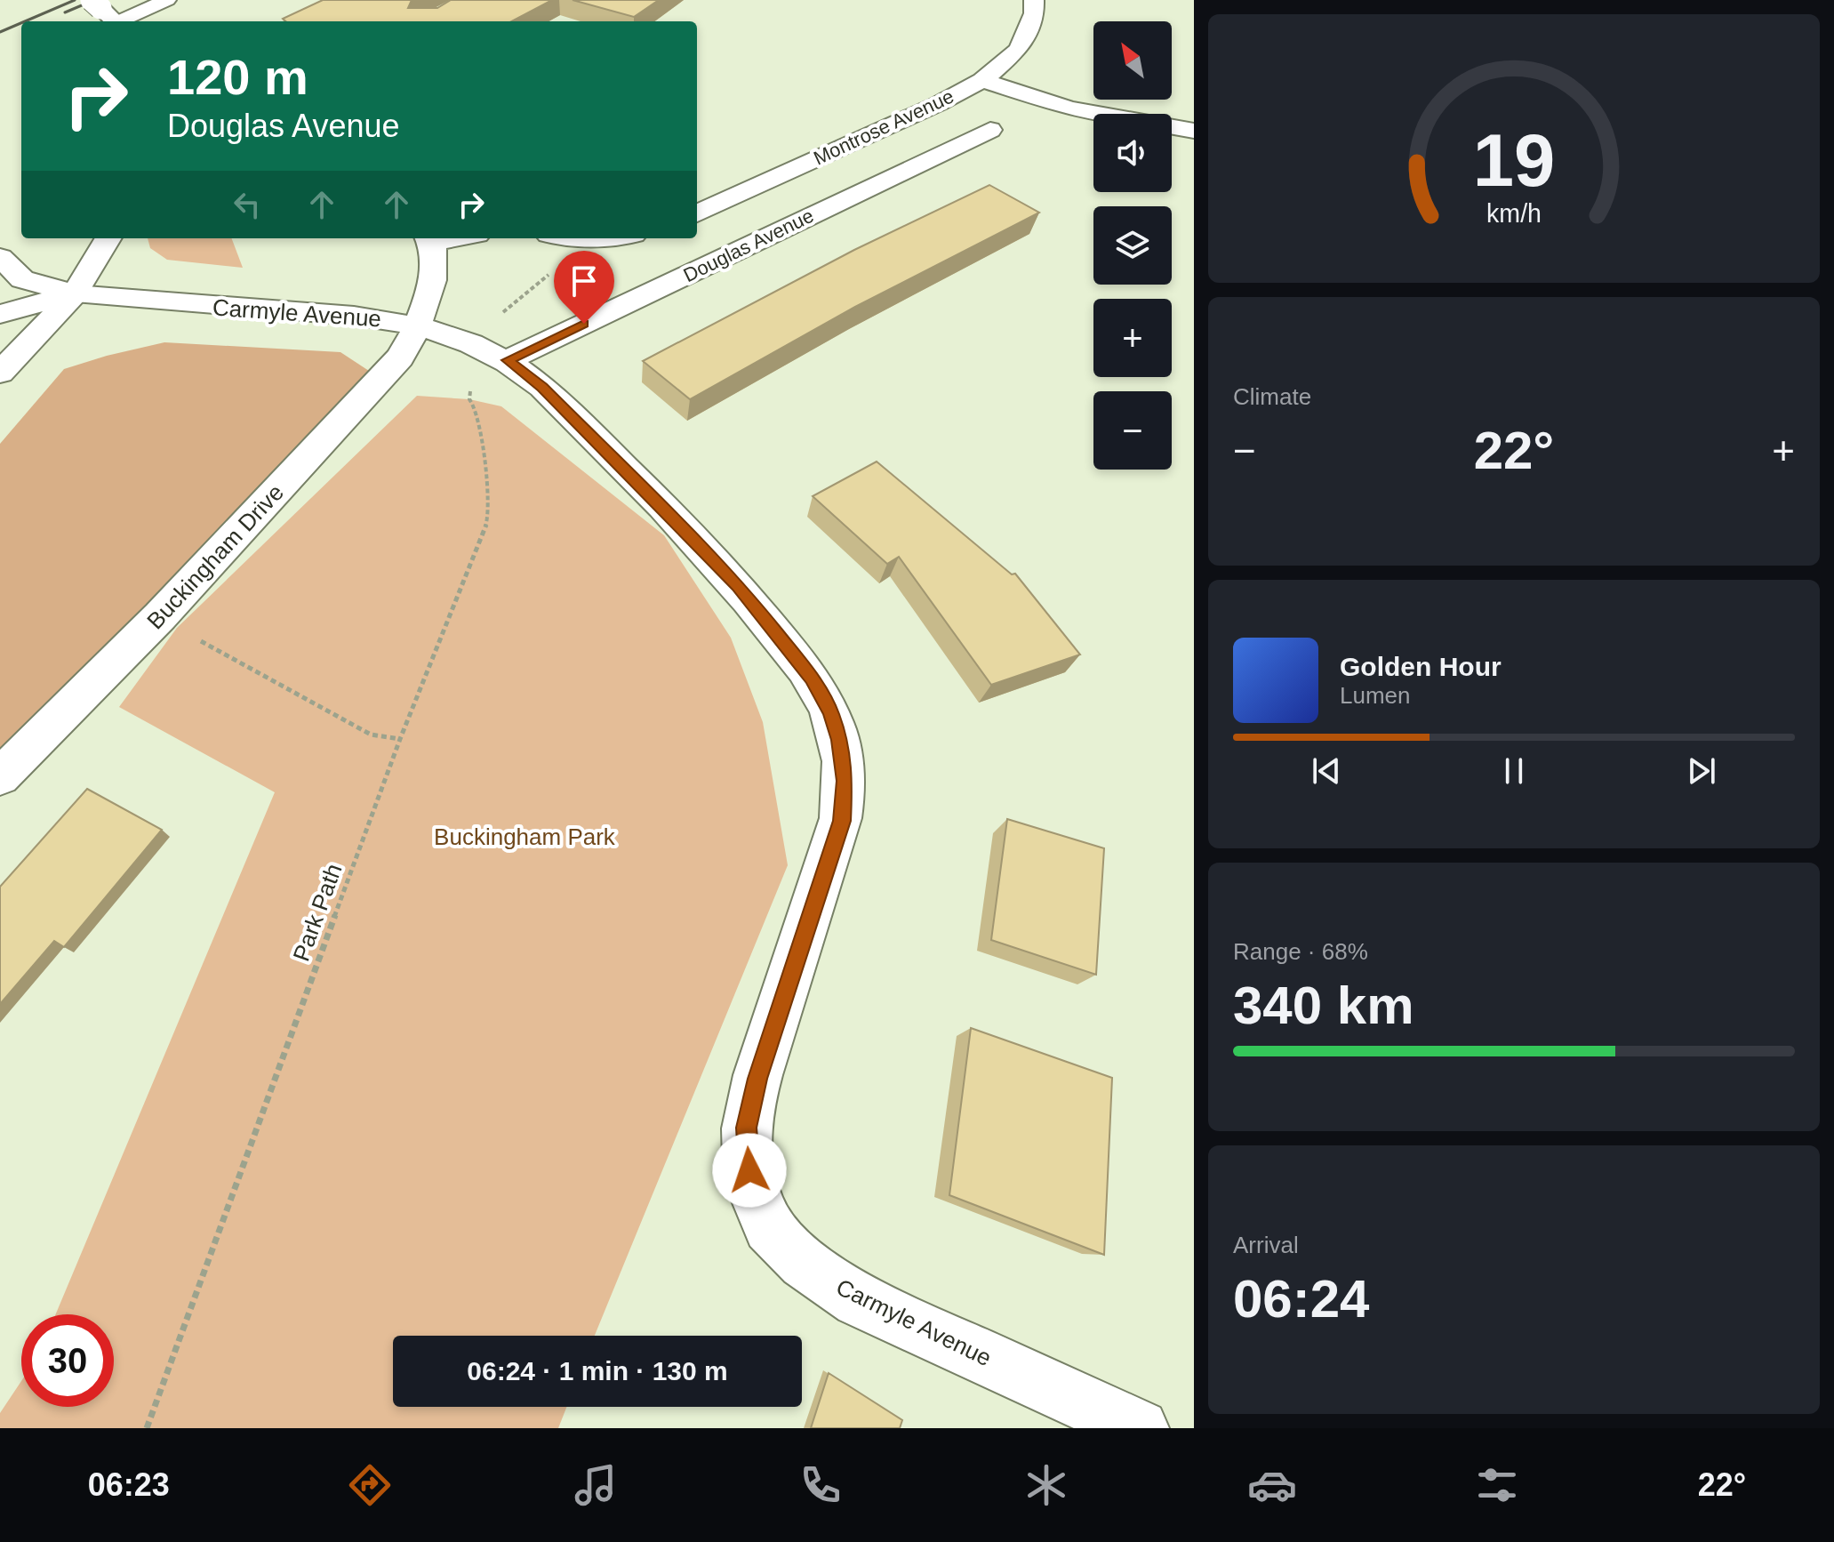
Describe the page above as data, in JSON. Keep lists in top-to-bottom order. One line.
{"streets":{"street":["Montrose Avenue","Douglas Avenue","Carmyle Avenue","Buckingham Drive"],"path":["Park Path"]},"crossings":[["Douglas Avenue","Carmyle Avenue"],["Carmyle Avenue","Buckingham Drive"]],"parks":["Buckingham Park"],"north":"top left","page":{"map_buttons":["+","−"],"turn":["120 m","Douglas Avenue"],"tile":["Climate",["Range · 68%","340 km"],["Arrival","06:24"]],"heat":["−","22°","+"],"song":["Golden Hour","Lumen"],"limit":"30","trip":"06:24 · 1 min · 130 m","tabs":["06:23","22°"],"gauge":["19","km/h"]}}
